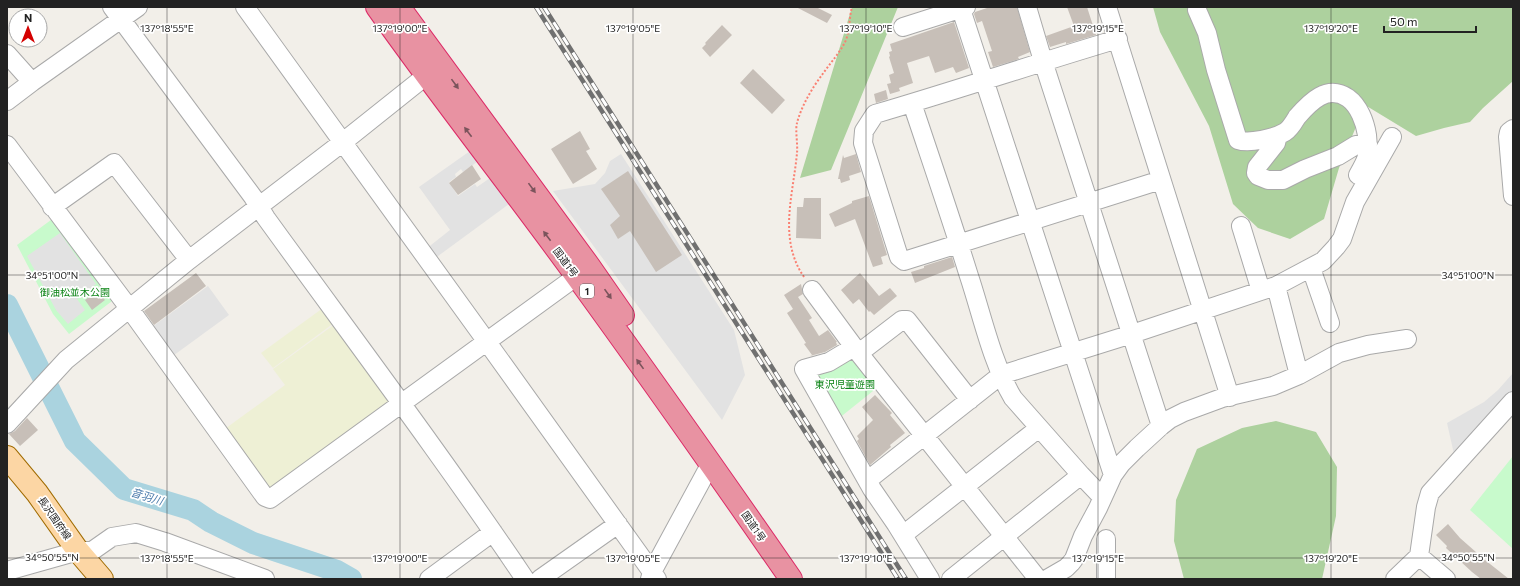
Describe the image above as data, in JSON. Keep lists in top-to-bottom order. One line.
{"streets":{"highway":["国道1号","1"],"main road":["長沢国府線"]},"water":["音羽川"],"parks":["御油松並木公園","東沢児童遊園"],"scale_bar":"50 m","north":"top","coordinates":["137°18'55\"E","137°19'00\"E","137°19'05\"E","137°19'10\"E","137°19'15\"E","137°19'20\"E","34°51'00\"N","34°50'55\"N"]}
